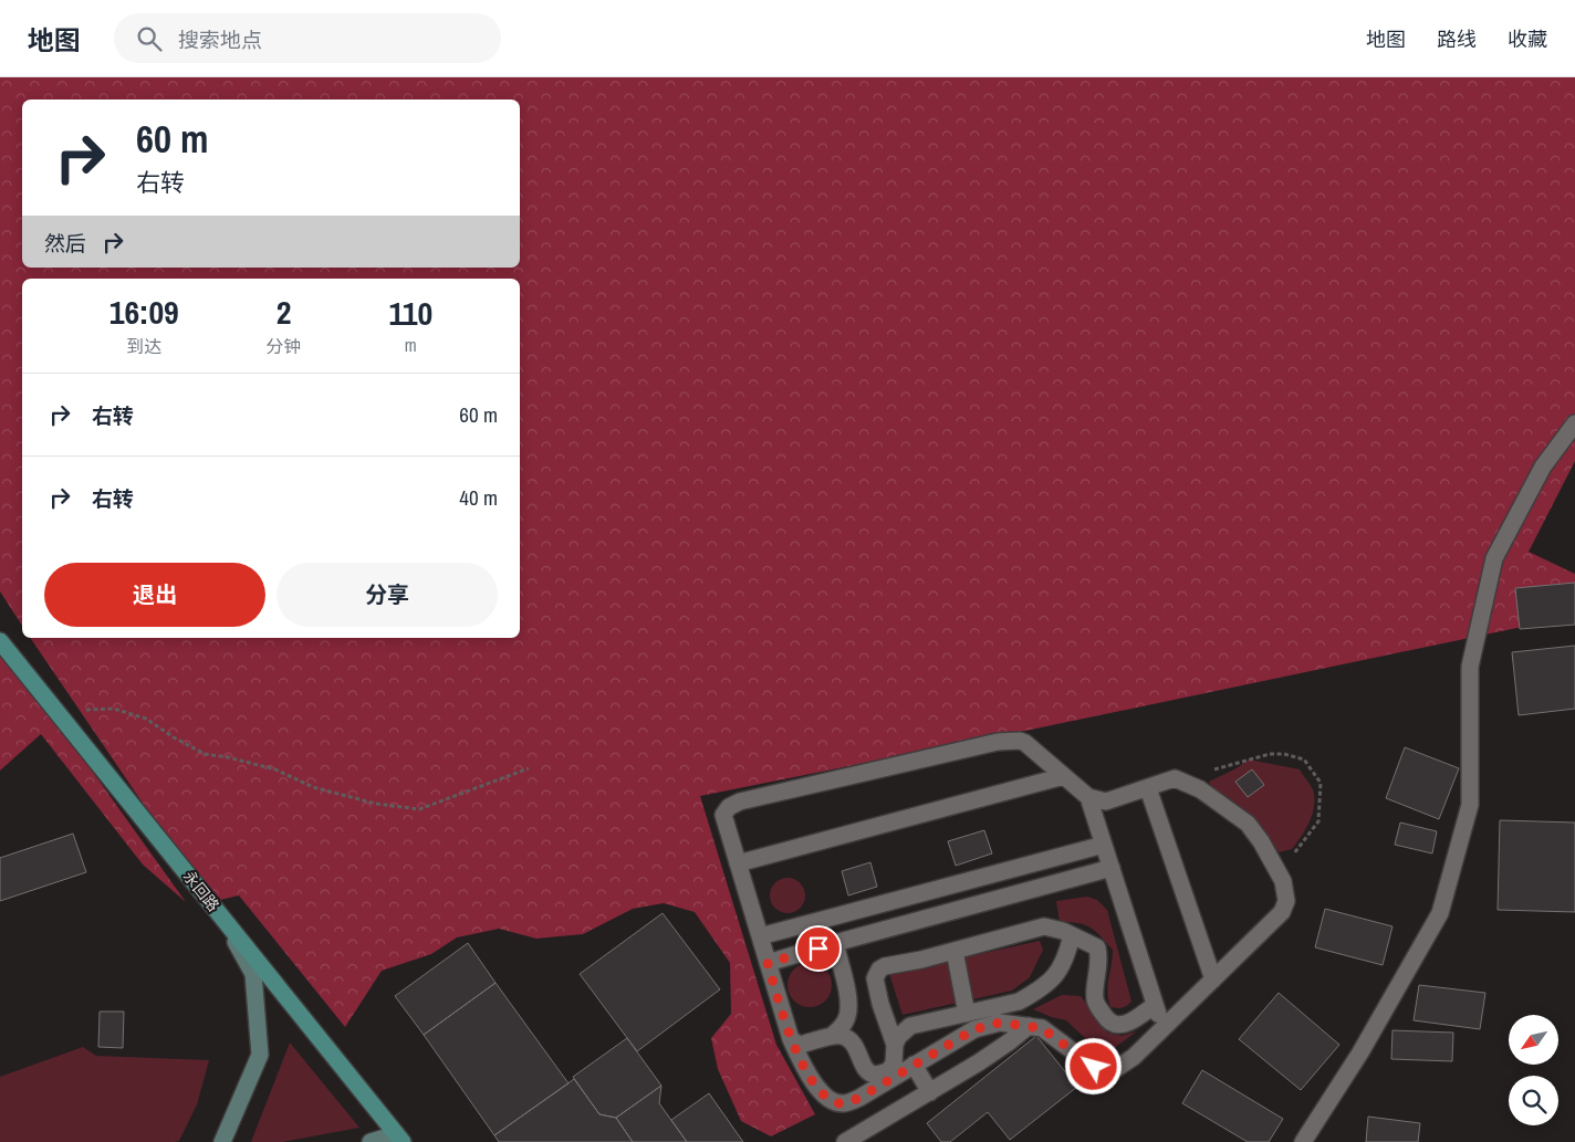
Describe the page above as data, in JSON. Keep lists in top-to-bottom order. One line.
{"streets":{"main road":["永回路"]},"north":"bottom left","page":{"header":"地图","search":"搜索地点","nav":["地图","路线","收藏"],"turn":["60 m","右转"],"then":"然后","eta":["16:09","到达","2","分钟","110","m"],"list":[{"name":"右转","value":"60 m"},{"name":"右转","value":"40 m"}],"buttons":["退出","分享"]}}
